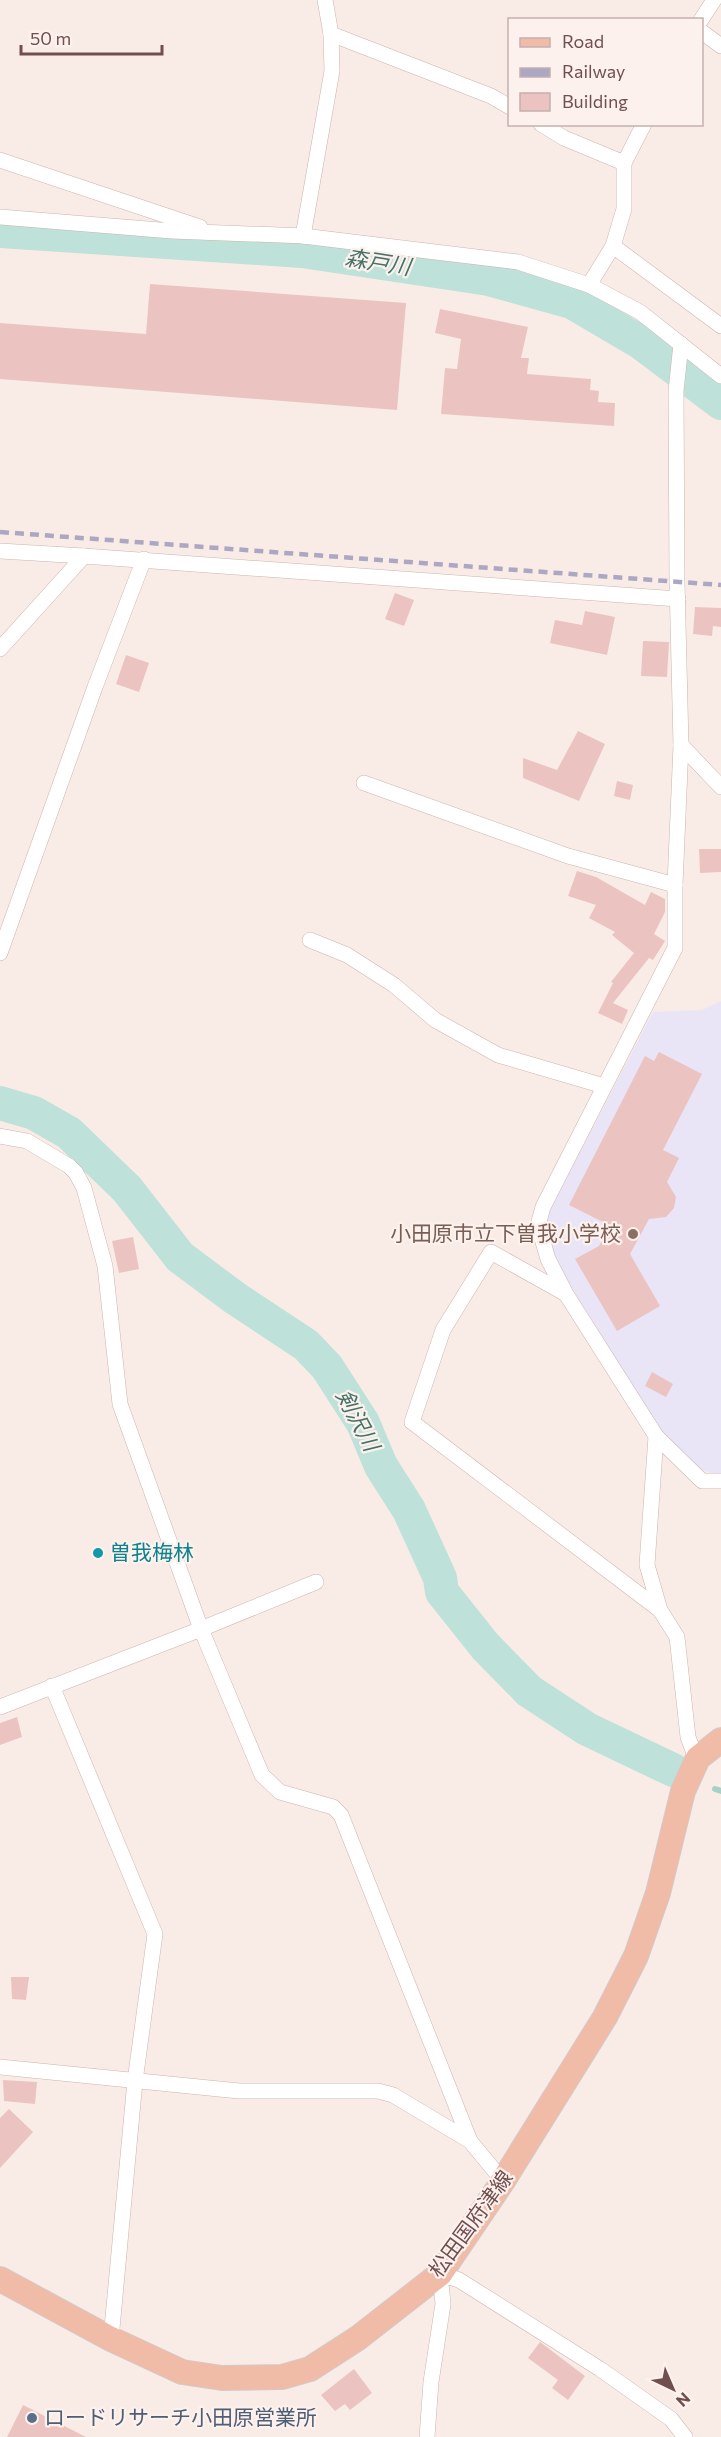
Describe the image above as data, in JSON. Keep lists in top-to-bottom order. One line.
{"streets":{"main road":["松田国府津線"]},"water":["森戸川","剣沢川"],"places":["小田原市立下曽我小学校","曽我梅林","ロードリサーチ小田原営業所"],"legend":["Road","Railway","Building"],"scale_bar":"50 m","north":"bottom right"}
